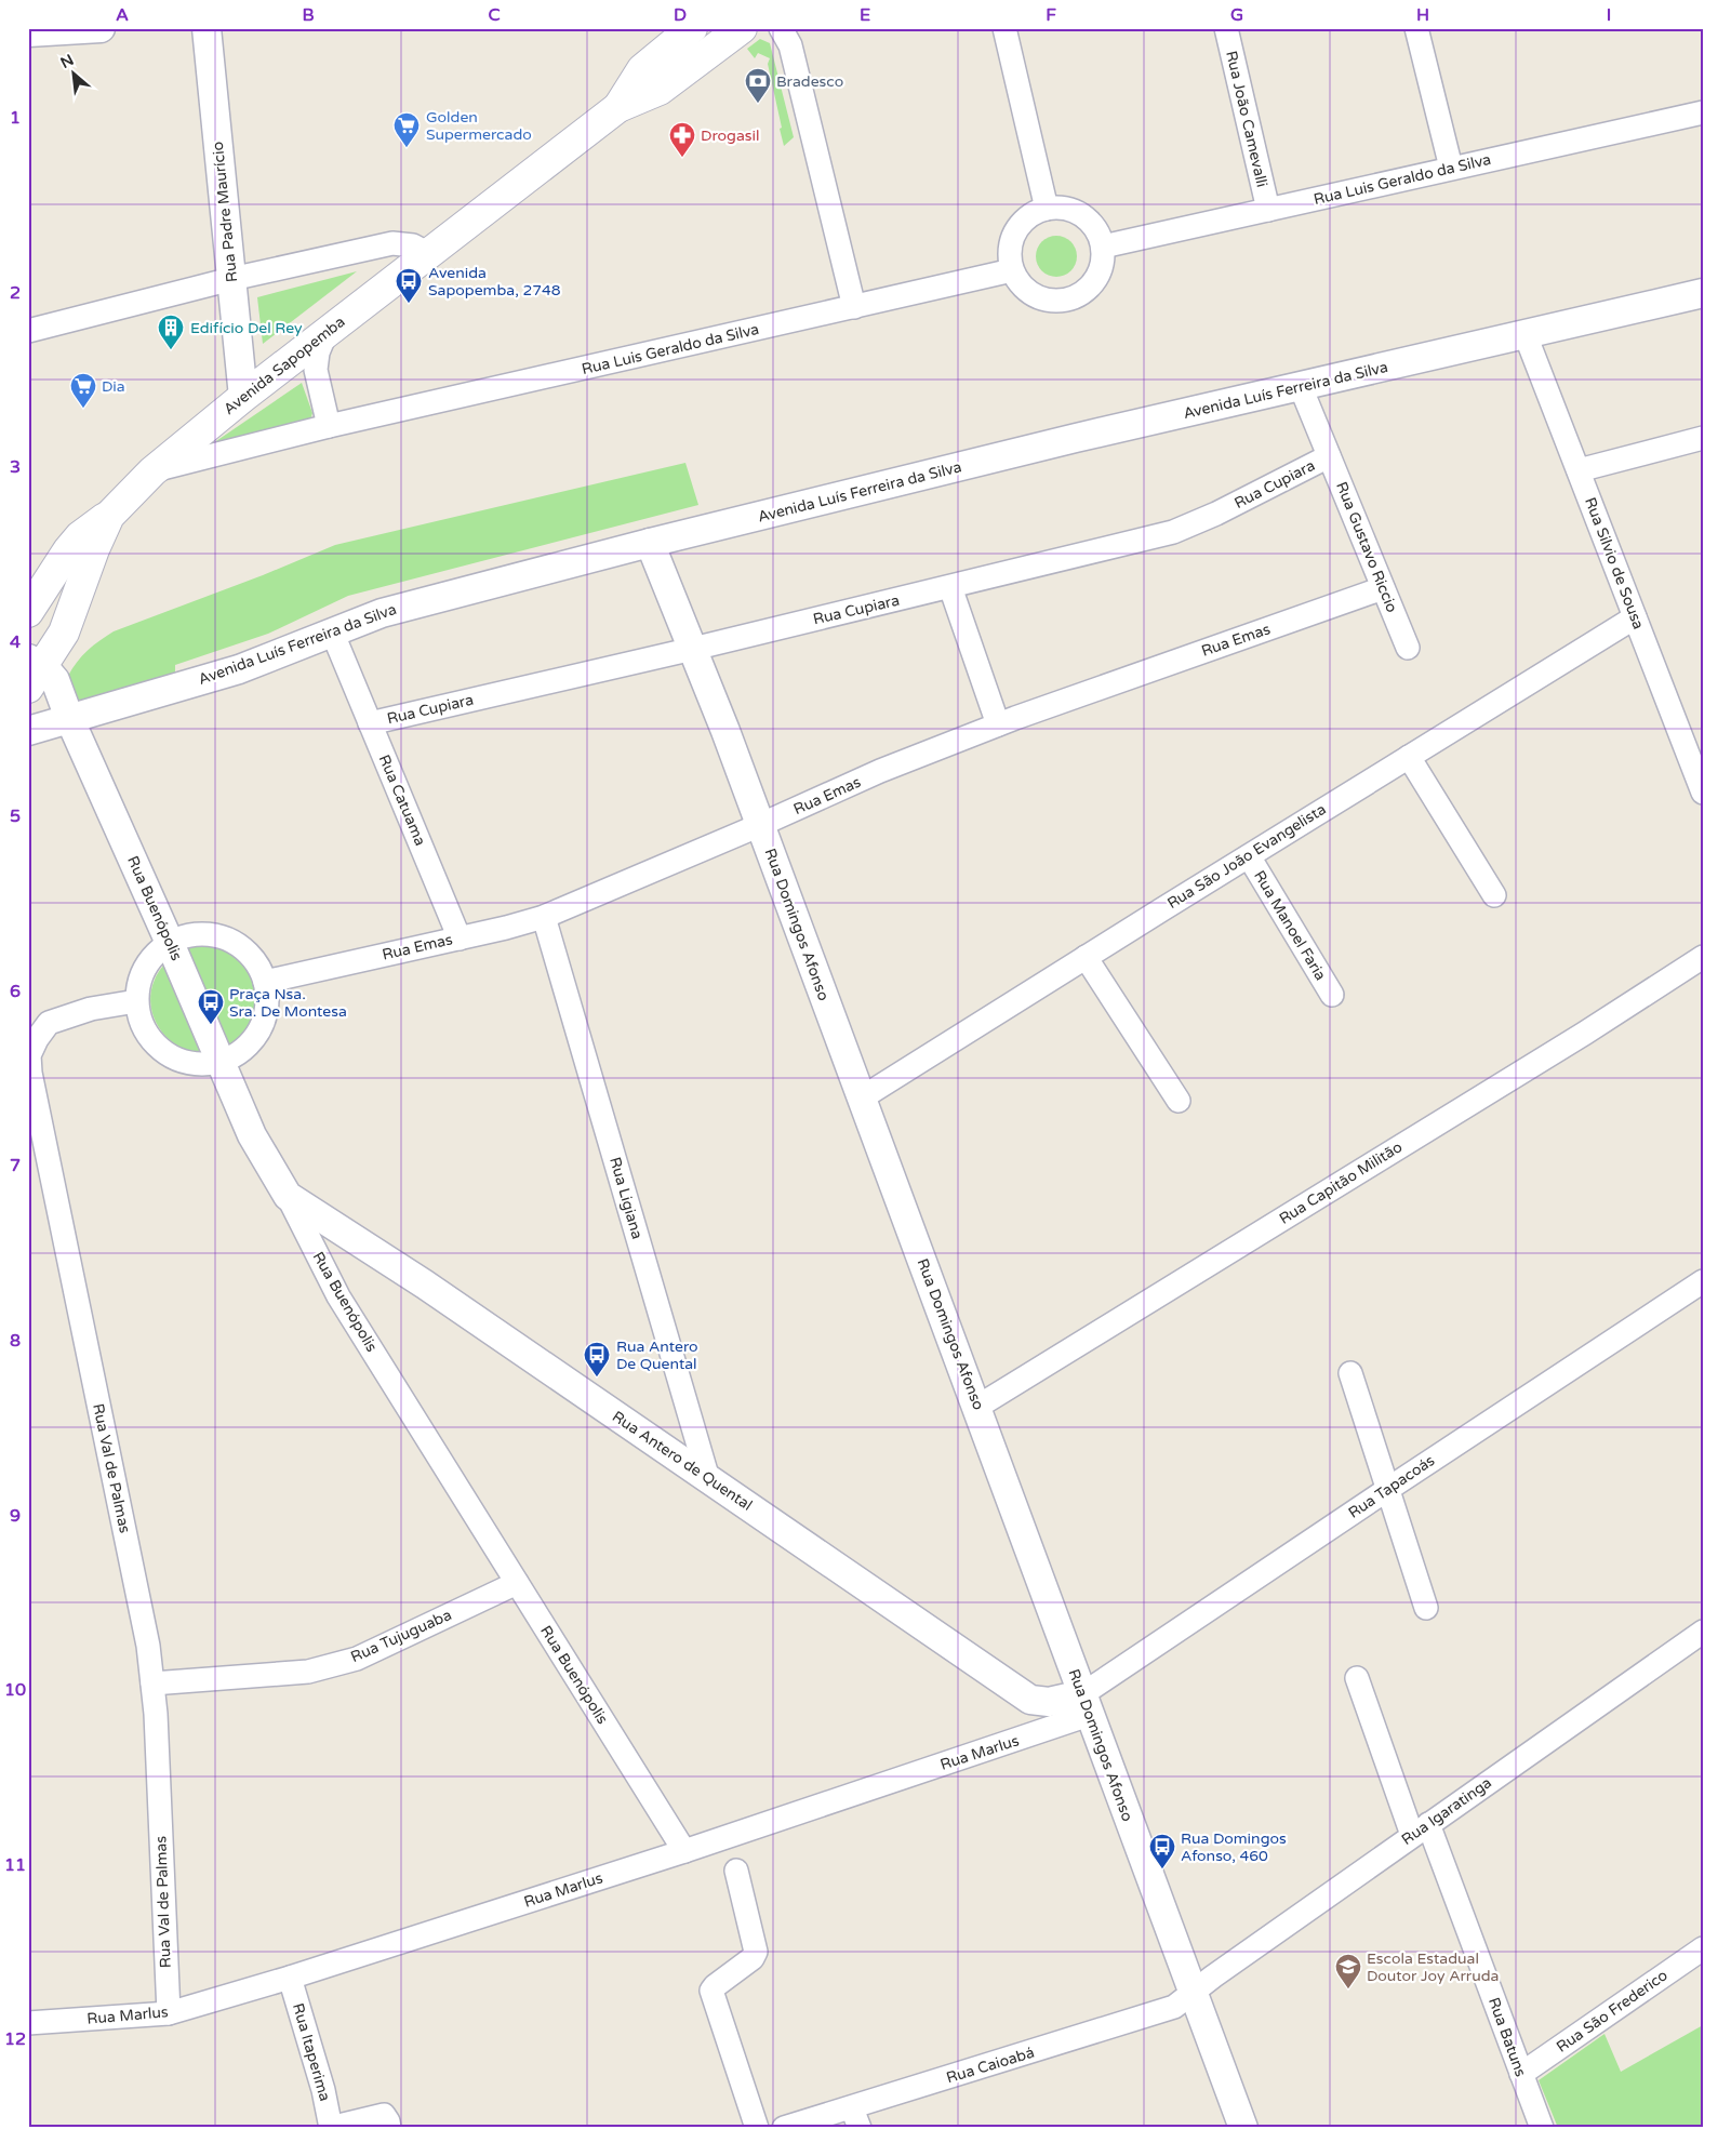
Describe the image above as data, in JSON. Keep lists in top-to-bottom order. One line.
{"streets":{"main road":["Avenida Sapopemba"],"street":["Rua João Camevalli","Rua Luis Geraldo da Silva","Rua Padre Maurício","Avenida Luís Ferreira da Silva","Rua Cupiara","Rua Gustavo Riccio","Rua Silvio de Sousa","Rua Emas","Rua Catuama","Rua São João Evangelista","Rua Buenópolis","Rua Domingos Afonso","Rua Manoel Faria","Rua Capitão Militão","Rua Ligiana","Rua Antero de Quental","Rua Val de Palmas","Rua Tapacoás","Rua Tujuguaba","Rua Marlus","Rua Igaratinga","Rua São Frederico","Rua Batuns","Rua Itaperima","Rua Caioabá"]},"crossings":[["Rua João Camevalli","Rua Luis Geraldo da Silva"],["Rua Luis Geraldo da Silva","Avenida Sapopemba"],["Rua Padre Maurício","Avenida Sapopemba"],["Avenida Sapopemba","Rua Buenópolis"],["Avenida Luís Ferreira da Silva","Rua Gustavo Riccio"],["Avenida Luís Ferreira da Silva","Rua Silvio de Sousa"],["Avenida Luís Ferreira da Silva","Rua Catuama"],["Avenida Luís Ferreira da Silva","Rua Buenópolis"],["Avenida Luís Ferreira da Silva","Rua Domingos Afonso"],["Rua Cupiara","Rua Gustavo Riccio"],["Rua Cupiara","Rua Catuama"],["Rua Cupiara","Rua Domingos Afonso"],["Rua Gustavo Riccio","Rua Emas"],["Rua Silvio de Sousa","Rua São João Evangelista"],["Rua Emas","Rua Catuama"],["Rua Emas","Rua Domingos Afonso"],["Rua Emas","Rua Ligiana"],["Rua São João Evangelista","Rua Domingos Afonso"],["Rua São João Evangelista","Rua Manoel Faria"],["Rua Buenópolis","Rua Antero de Quental"],["Rua Buenópolis","Rua Tujuguaba"],["Rua Buenópolis","Rua Marlus"],["Rua Domingos Afonso","Rua Capitão Militão"],["Rua Domingos Afonso","Rua Antero de Quental"],["Rua Domingos Afonso","Rua Tapacoás"],["Rua Domingos Afonso","Rua Marlus"],["Rua Domingos Afonso","Rua Igaratinga"],["Rua Domingos Afonso","Rua Caioabá"],["Rua Ligiana","Rua Antero de Quental"],["Rua Antero de Quental","Rua Tapacoás"],["Rua Antero de Quental","Rua Marlus"],["Rua Val de Palmas","Rua Tujuguaba"],["Rua Val de Palmas","Rua Marlus"],["Rua Tapacoás","Rua Marlus"],["Rua Marlus","Rua Itaperima"],["Rua Igaratinga","Rua Batuns"],["Rua Igaratinga","Rua Caioabá"],["Rua São Frederico","Rua Batuns"]],"places":{"bank":["Bradesco"],"supermarket":["Golden Supermercado","Dia"],"pharmacy":["Drogasil"],"bus stop":["Avenida Sapopemba, 2748","Praça Nsa. Sra. De Montesa","Rua Antero De Quental","Rua Domingos Afonso, 460"],"building":["Edifício Del Rey"],"school or university":["Escola Estadual Doutor Joy Arruda"]},"north":"top left","grid":{"columns":["A","B","C","D","E","F","G","H","I"],"rows":["1","2","3","4","5","6","7","8","9","10","11","12"]}}
